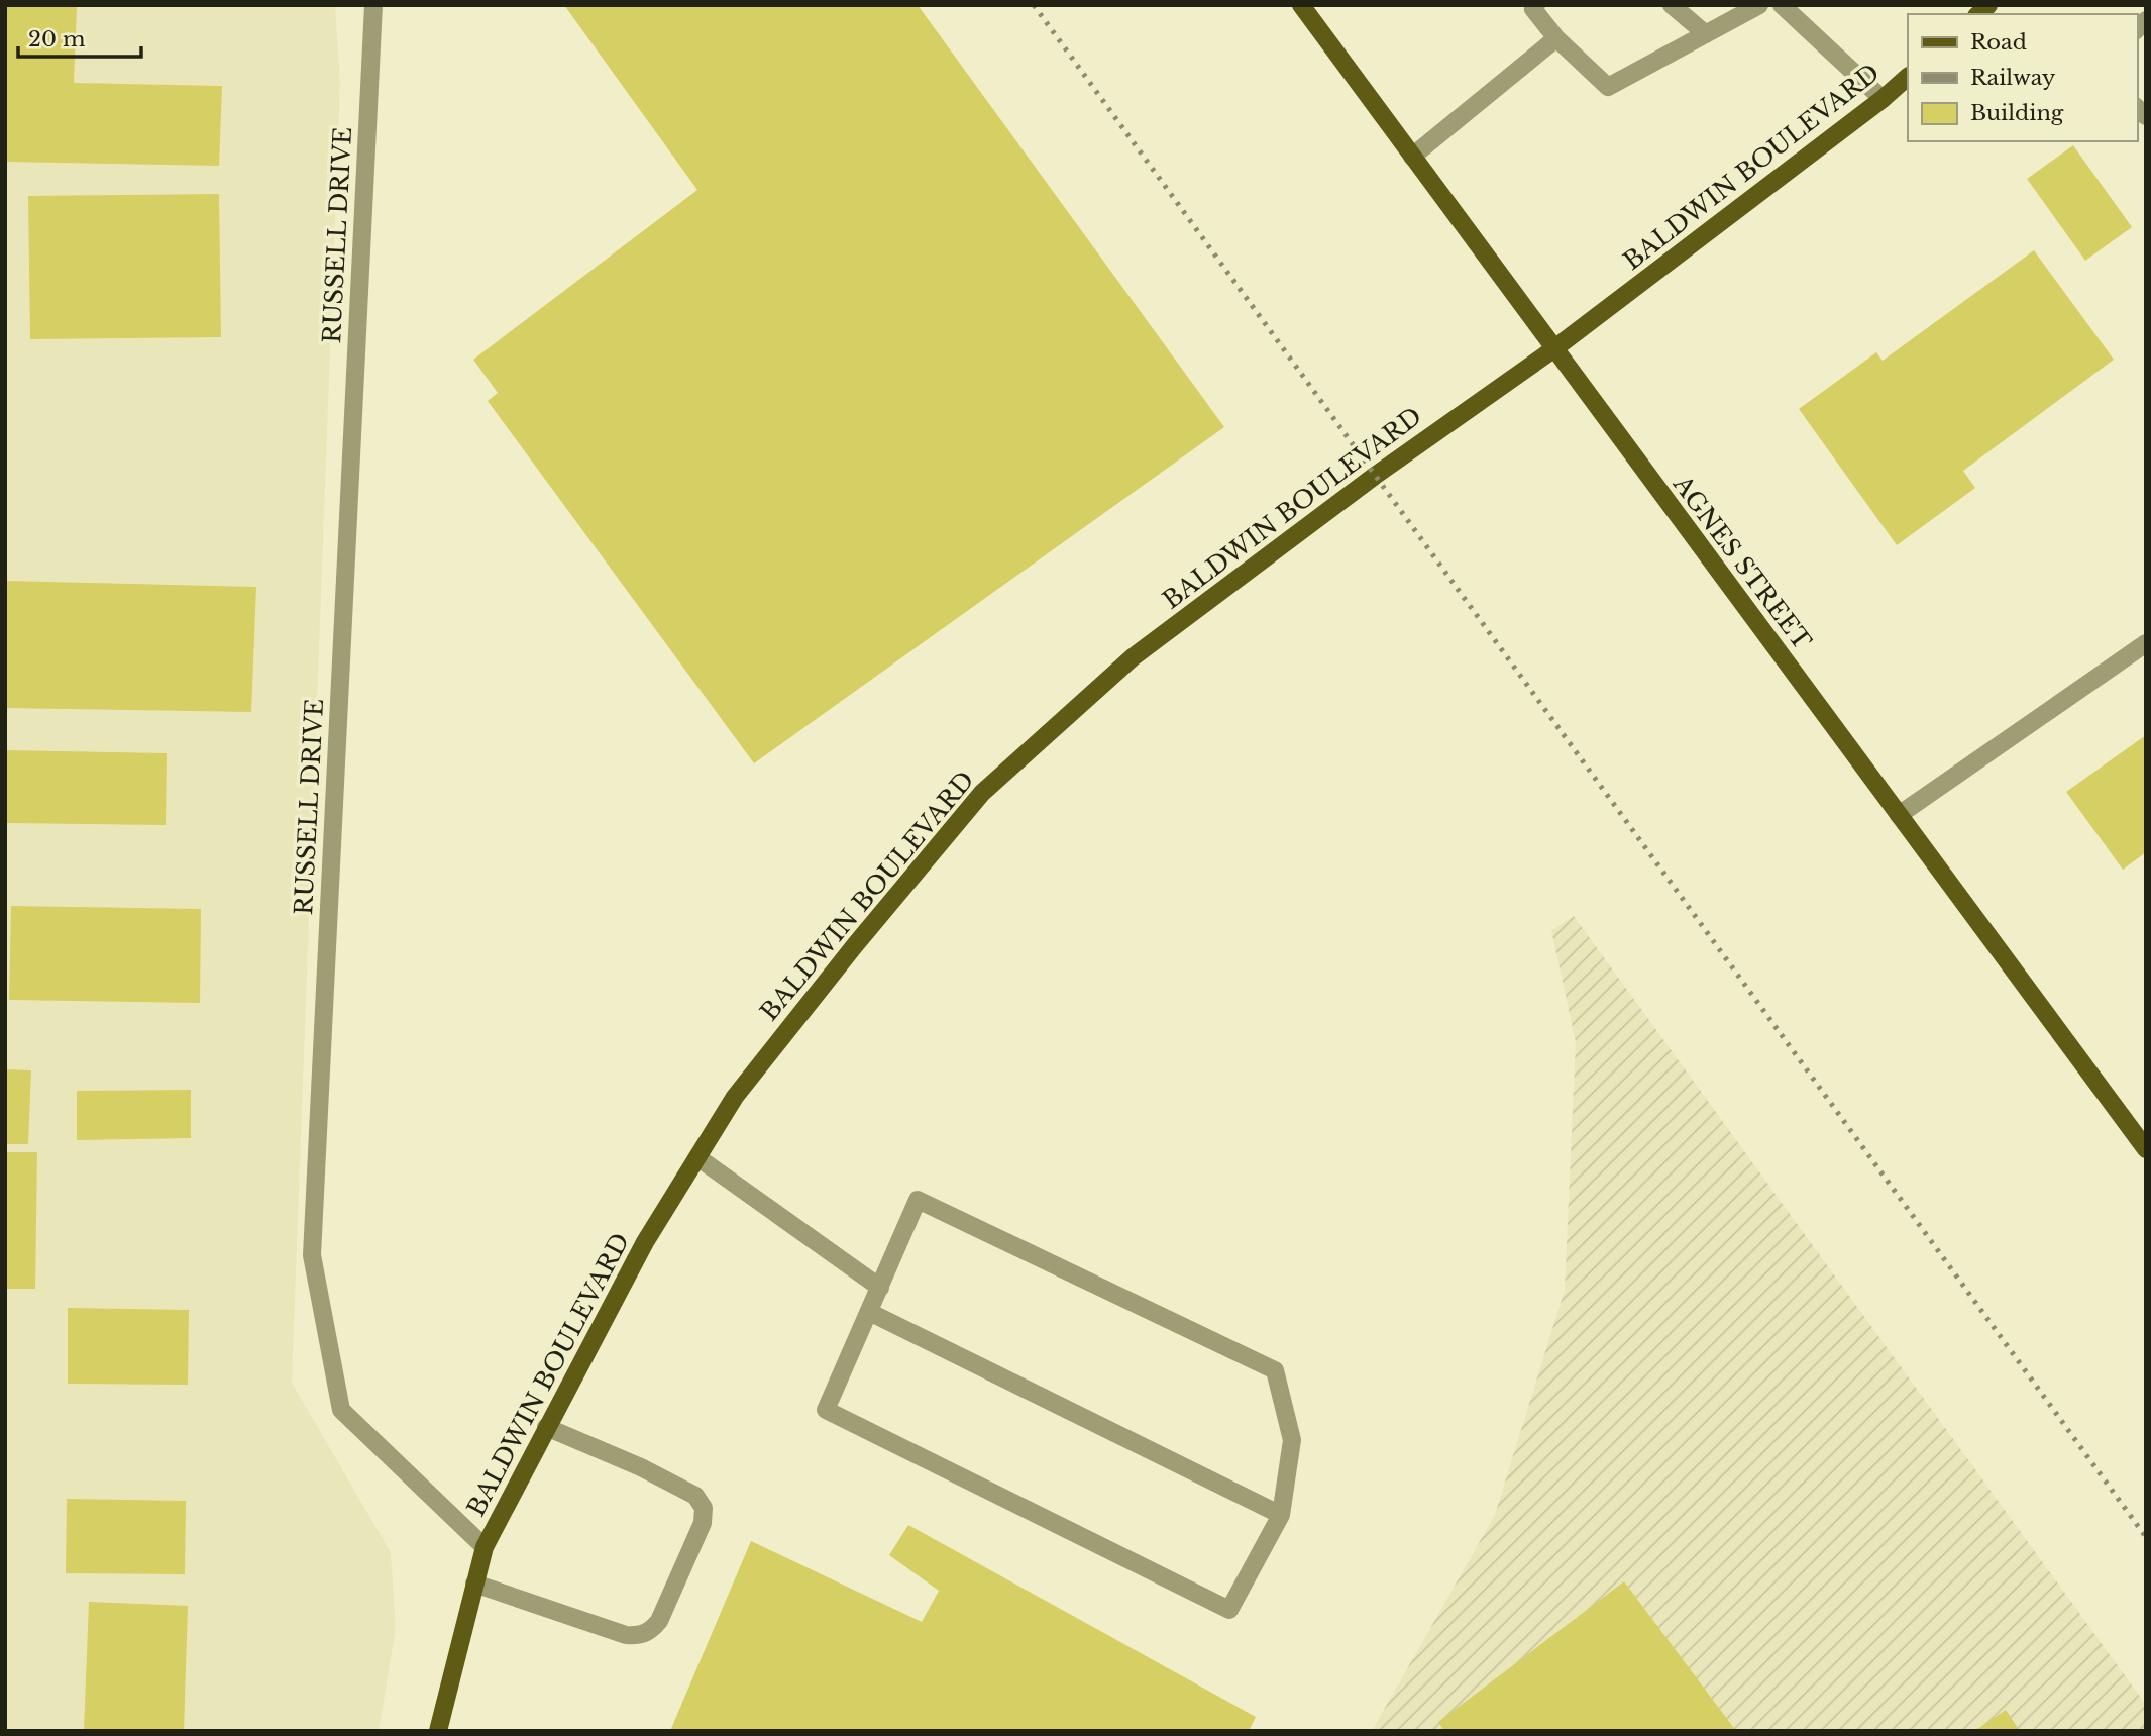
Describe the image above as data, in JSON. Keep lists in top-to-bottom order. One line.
{"streets":{"main road":["BALDWIN BOULEVARD","AGNES STREET"],"street":["RUSSELL DRIVE"]},"crossings":[["BALDWIN BOULEVARD","RUSSELL DRIVE"],["BALDWIN BOULEVARD","AGNES STREET"]],"legend":["Road","Railway","Building"],"scale_bar":"20 m"}
